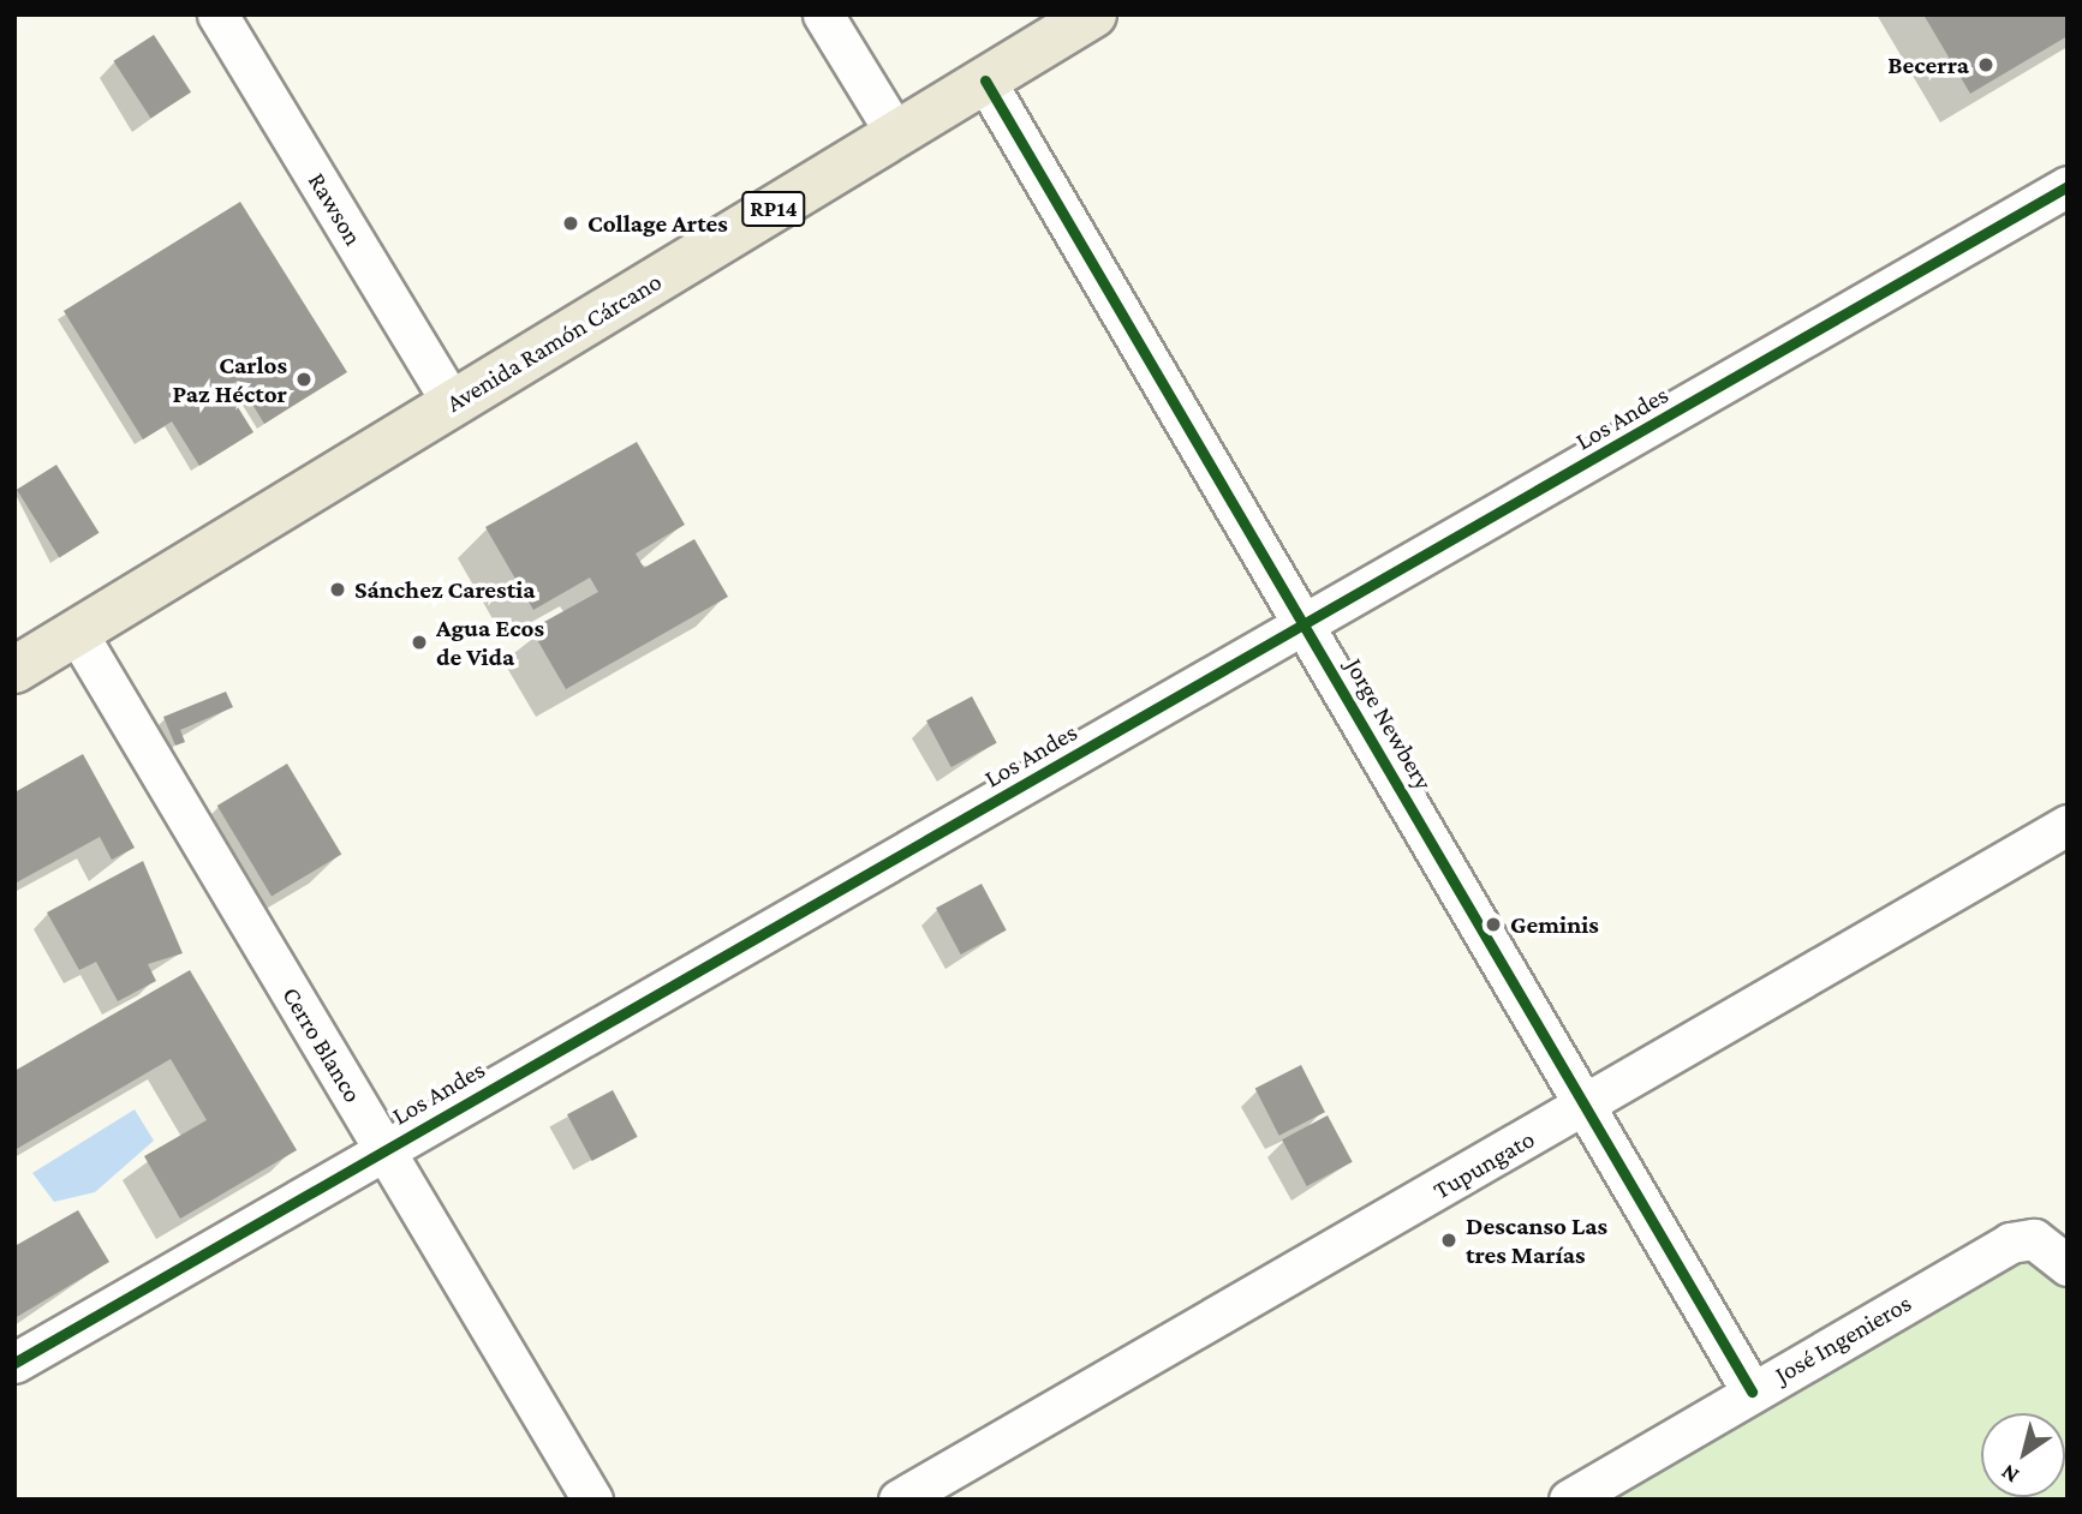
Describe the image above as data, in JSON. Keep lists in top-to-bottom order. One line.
{"streets":{"main road":["RP14","Avenida Ramón Cárcano"],"street":["Rawson","Los Andes","Jorge Newbery","Cerro Blanco","Tupungato","José Ingenieros"]},"crossings":[["Rawson","Avenida Ramón Cárcano"],["Avenida Ramón Cárcano","Jorge Newbery"],["Avenida Ramón Cárcano","Cerro Blanco"],["Los Andes","Jorge Newbery"],["Los Andes","Cerro Blanco"],["Jorge Newbery","Tupungato"],["Jorge Newbery","José Ingenieros"]],"places":["Becerra","Collage Artes","Carlos Paz Héctor","Sánchez Carestia","Agua Ecos de Vida","Geminis","Descanso Las tres Marías"],"north":"bottom left"}
